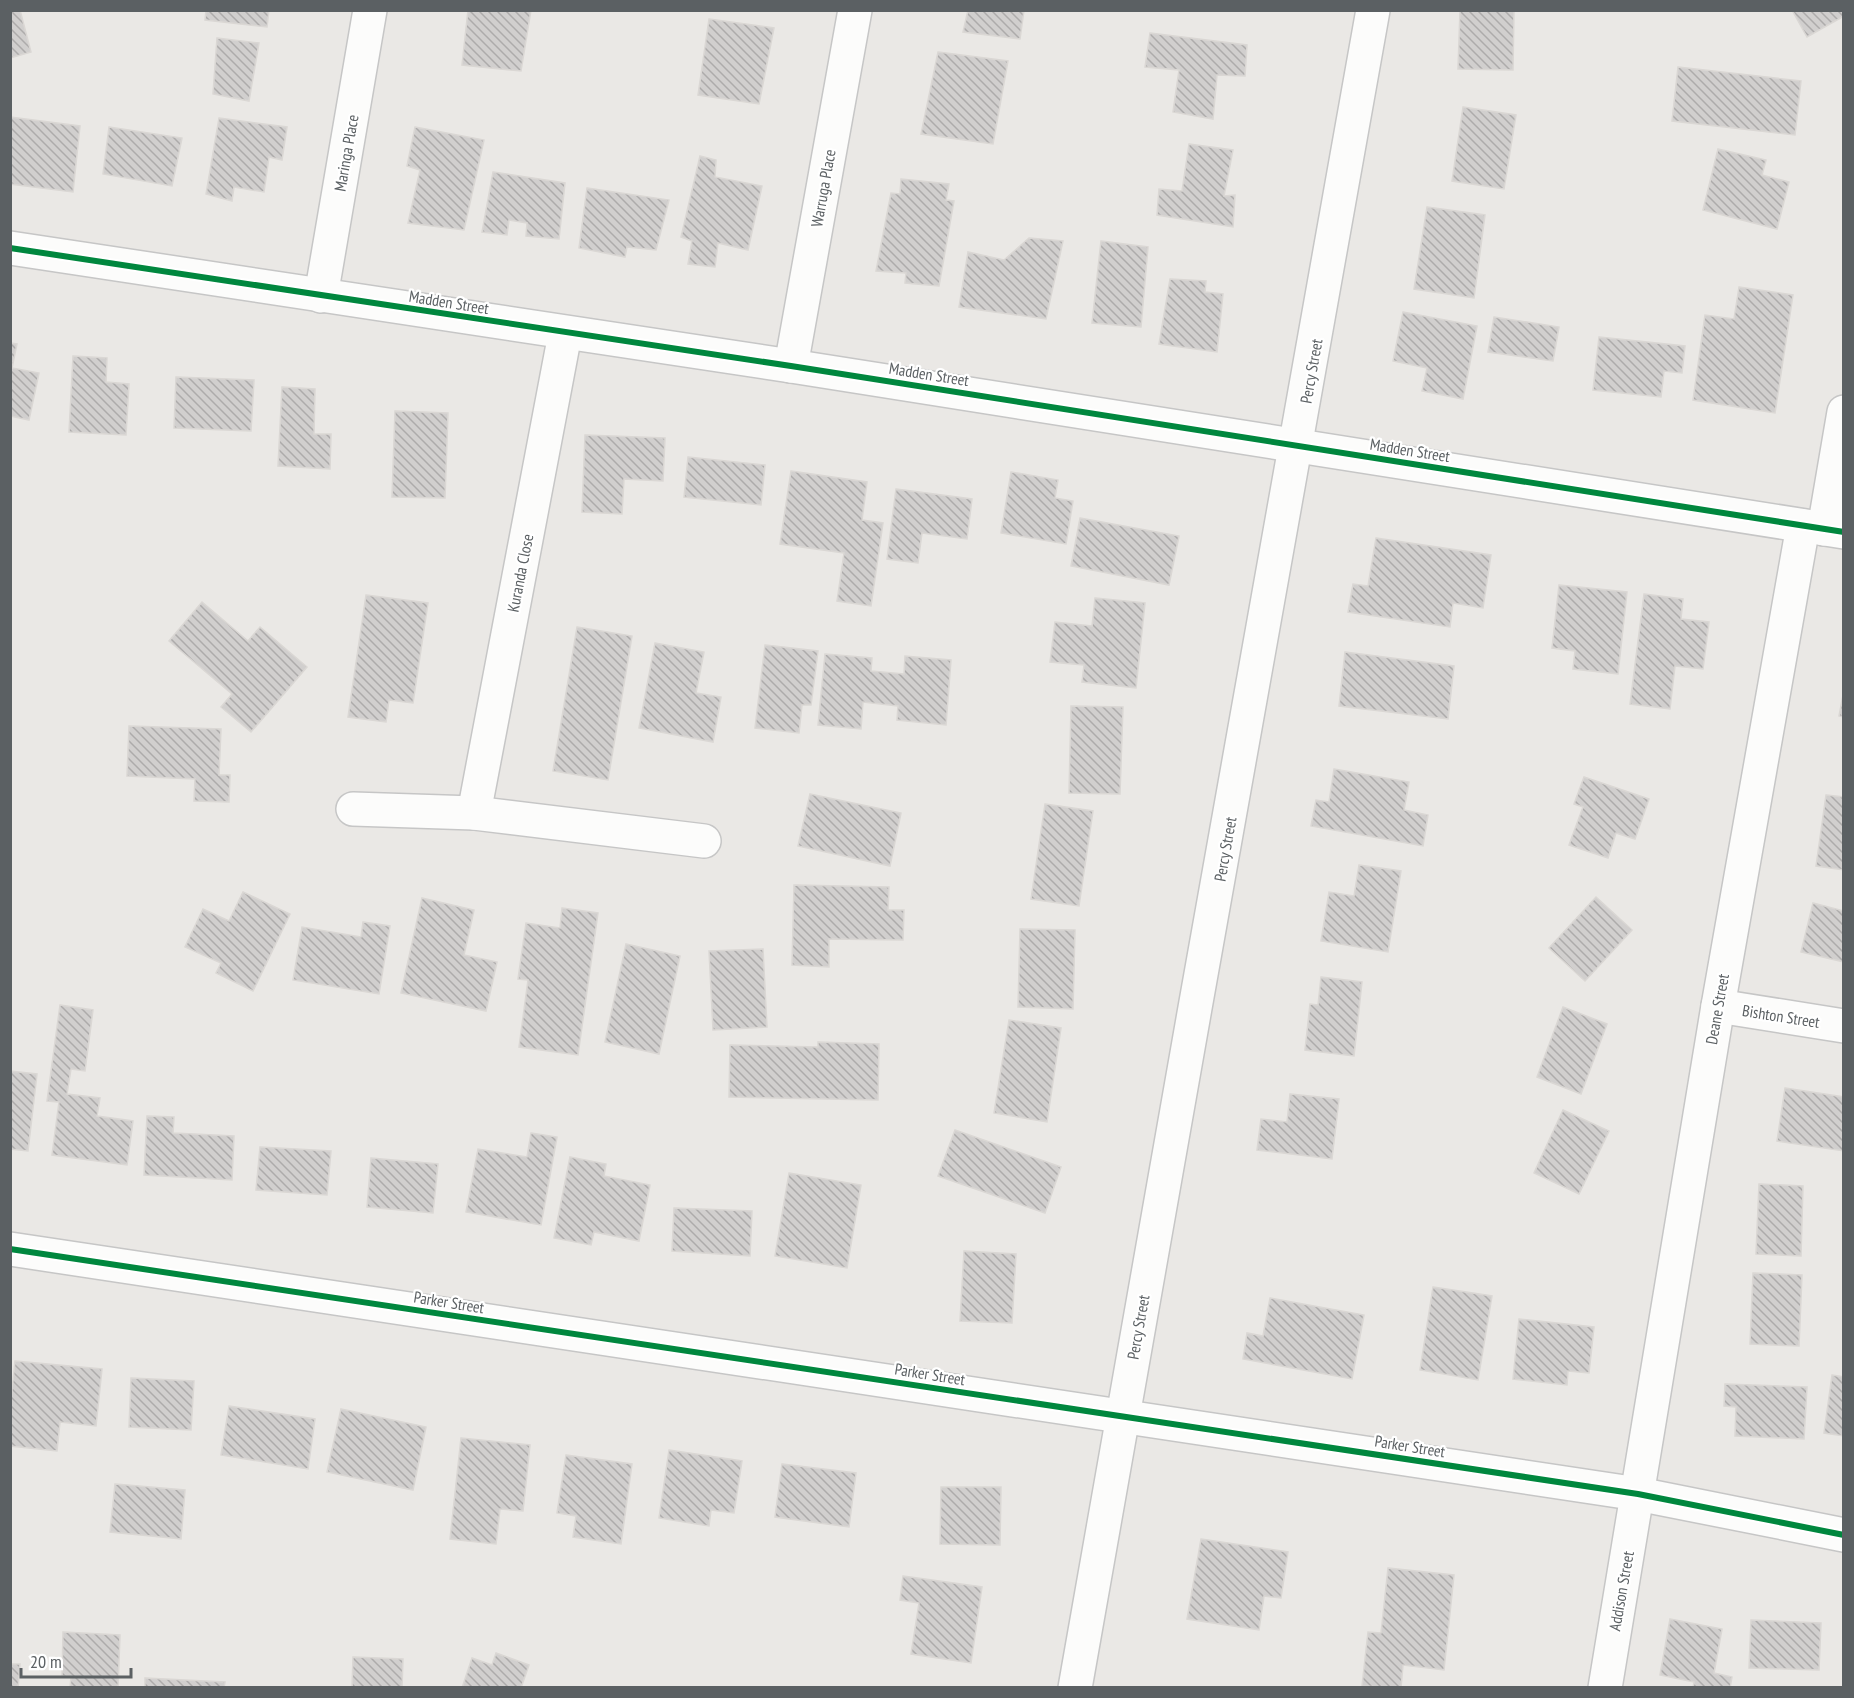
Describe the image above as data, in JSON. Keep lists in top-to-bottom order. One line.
{"streets":{"street":["Maringa Place","Warruga Place","Madden Street","Percy Street","Kuranda Close","Deane Street","Bishton Street","Parker Street","Addison Street"]},"crossings":[["Maringa Place","Madden Street"],["Warruga Place","Madden Street"],["Madden Street","Percy Street"],["Madden Street","Kuranda Close"],["Madden Street","Deane Street"],["Percy Street","Parker Street"],["Deane Street","Bishton Street"],["Deane Street","Parker Street"],["Deane Street","Addison Street"],["Parker Street","Addison Street"]],"scale_bar":"20 m"}
